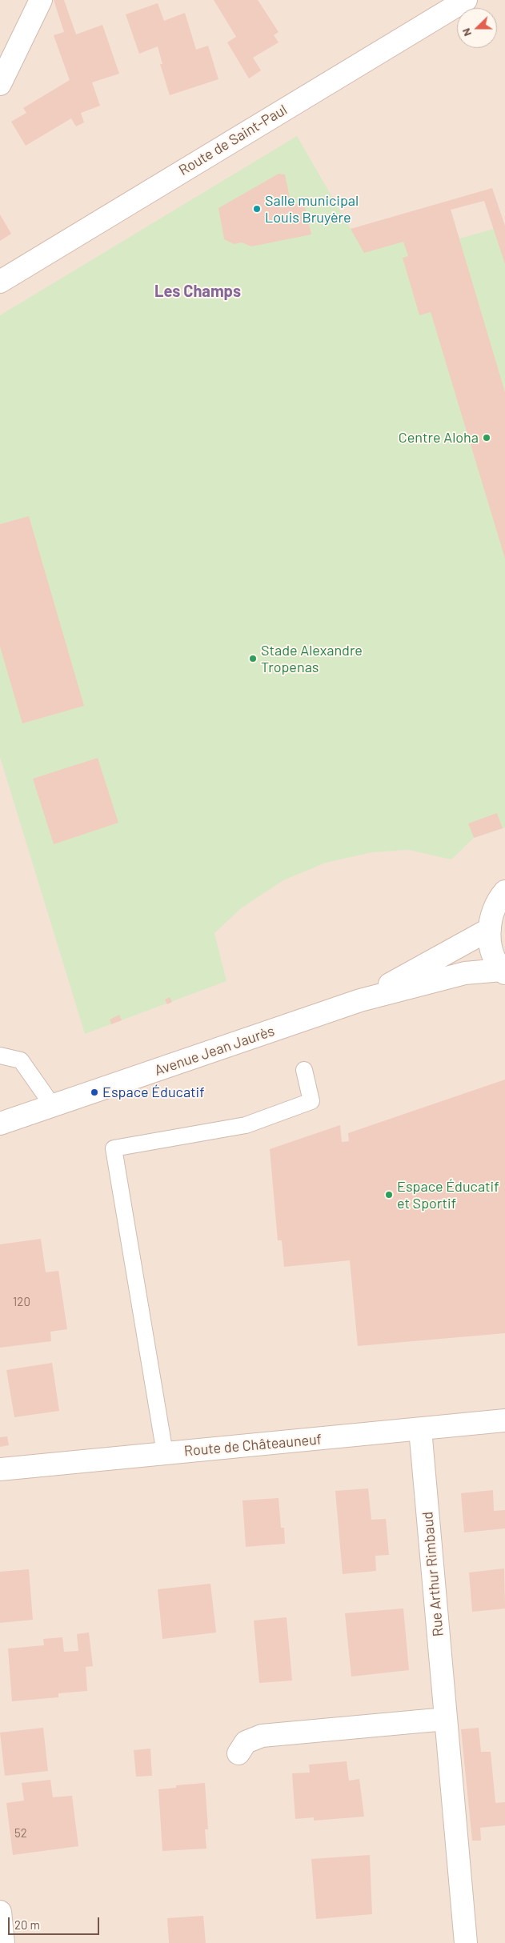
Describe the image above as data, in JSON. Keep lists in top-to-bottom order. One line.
{"streets":{"street":["Route de Saint-Paul","Avenue Jean Jaurès","Route de Châteauneuf","Rue Arthur Rimbaud"]},"crossings":[["Route de Châteauneuf","Rue Arthur Rimbaud"]],"districts":["Les Champs"],"places":["Salle municipal Louis Bruyère","Centre Aloha","Stade Alexandre Tropenas","Espace Éducatif","Espace Éducatif et Sportif"],"house_numbers":["120","52"],"scale_bar":"20 m","north":"left"}
